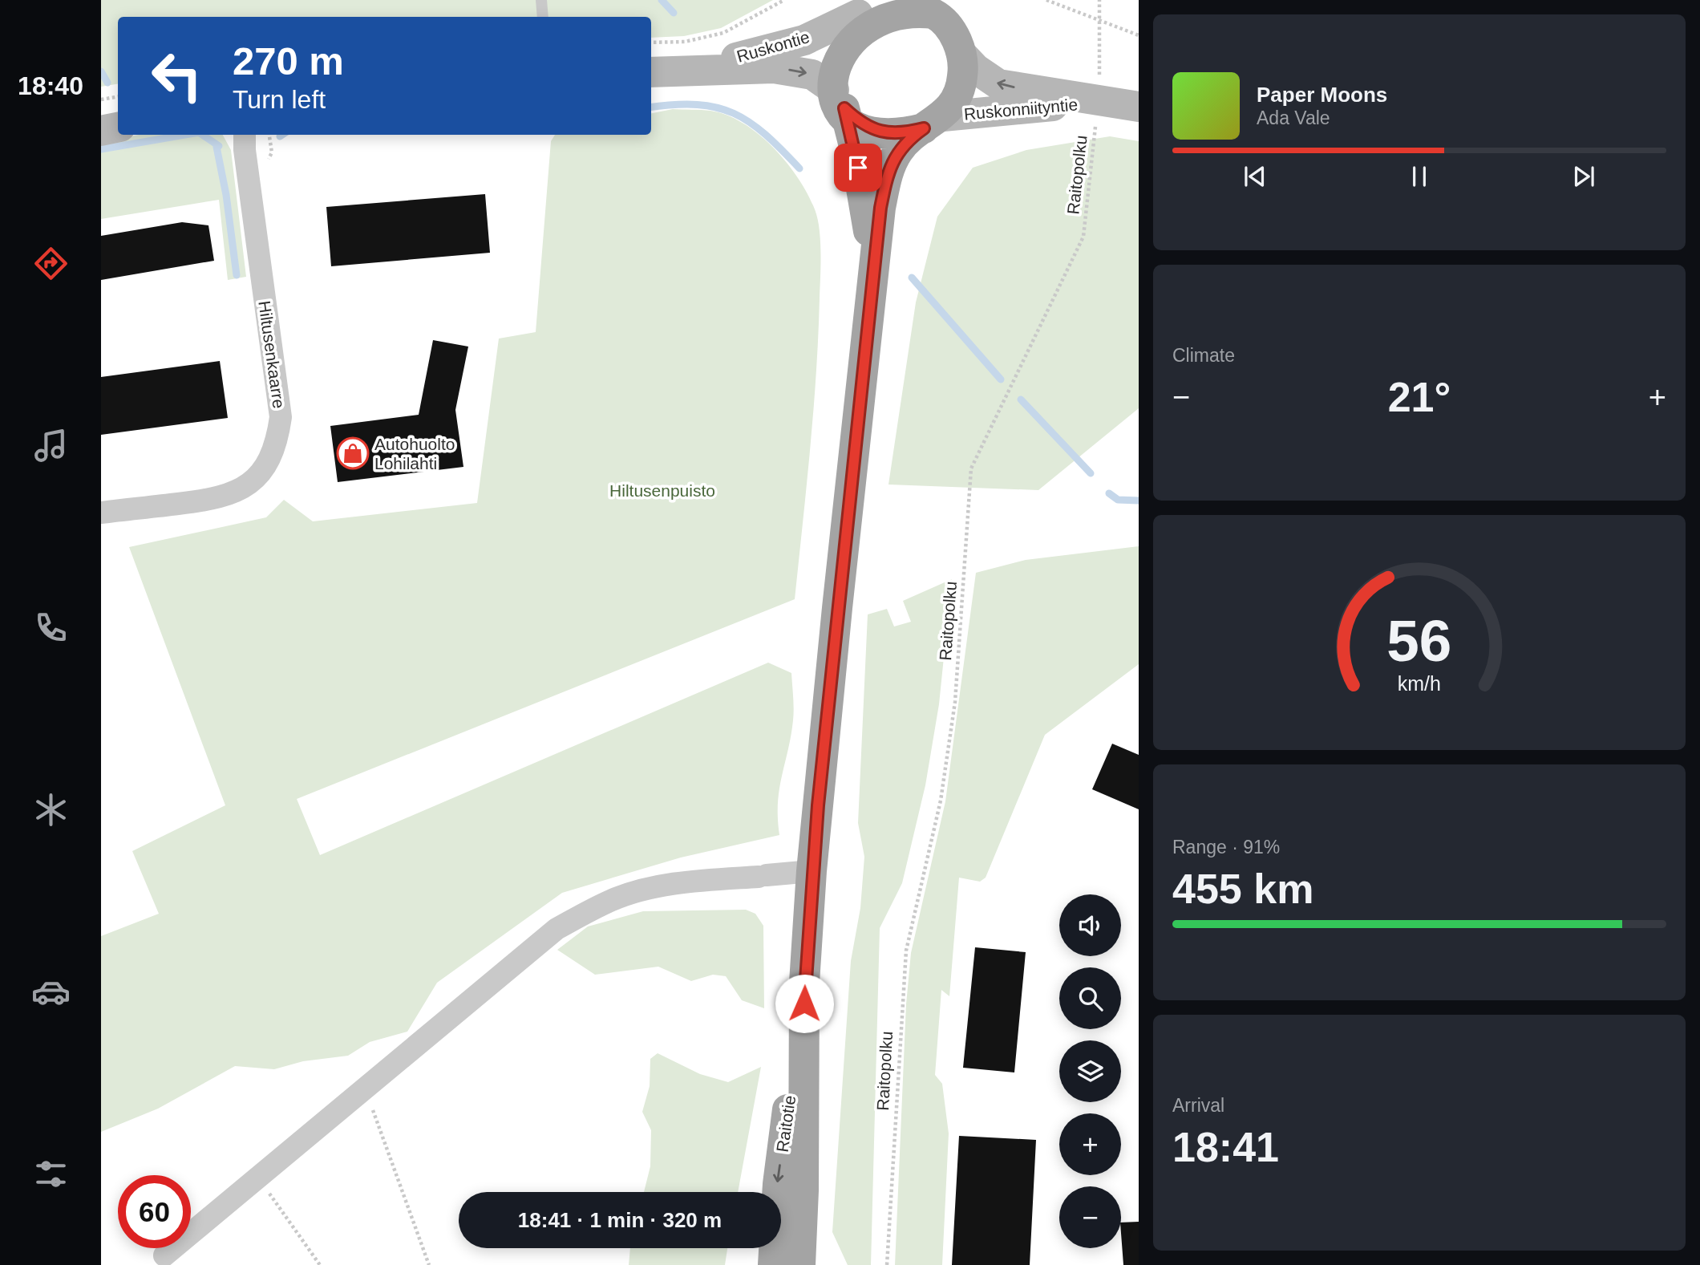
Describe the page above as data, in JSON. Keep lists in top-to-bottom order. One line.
{"streets":{"main road":["Ruskontie","Ruskonniityntie","Raitotie"],"street":["Hiltusenkaarre"],"path":["Raitopolku"]},"crossings":[["Ruskontie","Ruskonniityntie"],["Ruskontie","Raitotie"],["Ruskonniityntie","Raitopolku"],["Ruskonniityntie","Raitotie"]],"one_way":["Ruskontie","Ruskonniityntie"],"parks":["Hiltusenpuisto"],"places":{"shop":["Autohuolto Lohilahti"]},"page":{"tabs":"18:40","turn":["270 m","Turn left"],"song":["Paper Moons","Ada Vale"],"tile":["Climate",["Range · 91%","455 km"],["Arrival","18:41"]],"heat":["−","21°","+"],"map_buttons":["+","−"],"limit":"60","trip":"18:41 · 1 min · 320 m","gauge":["56","km/h"]}}
